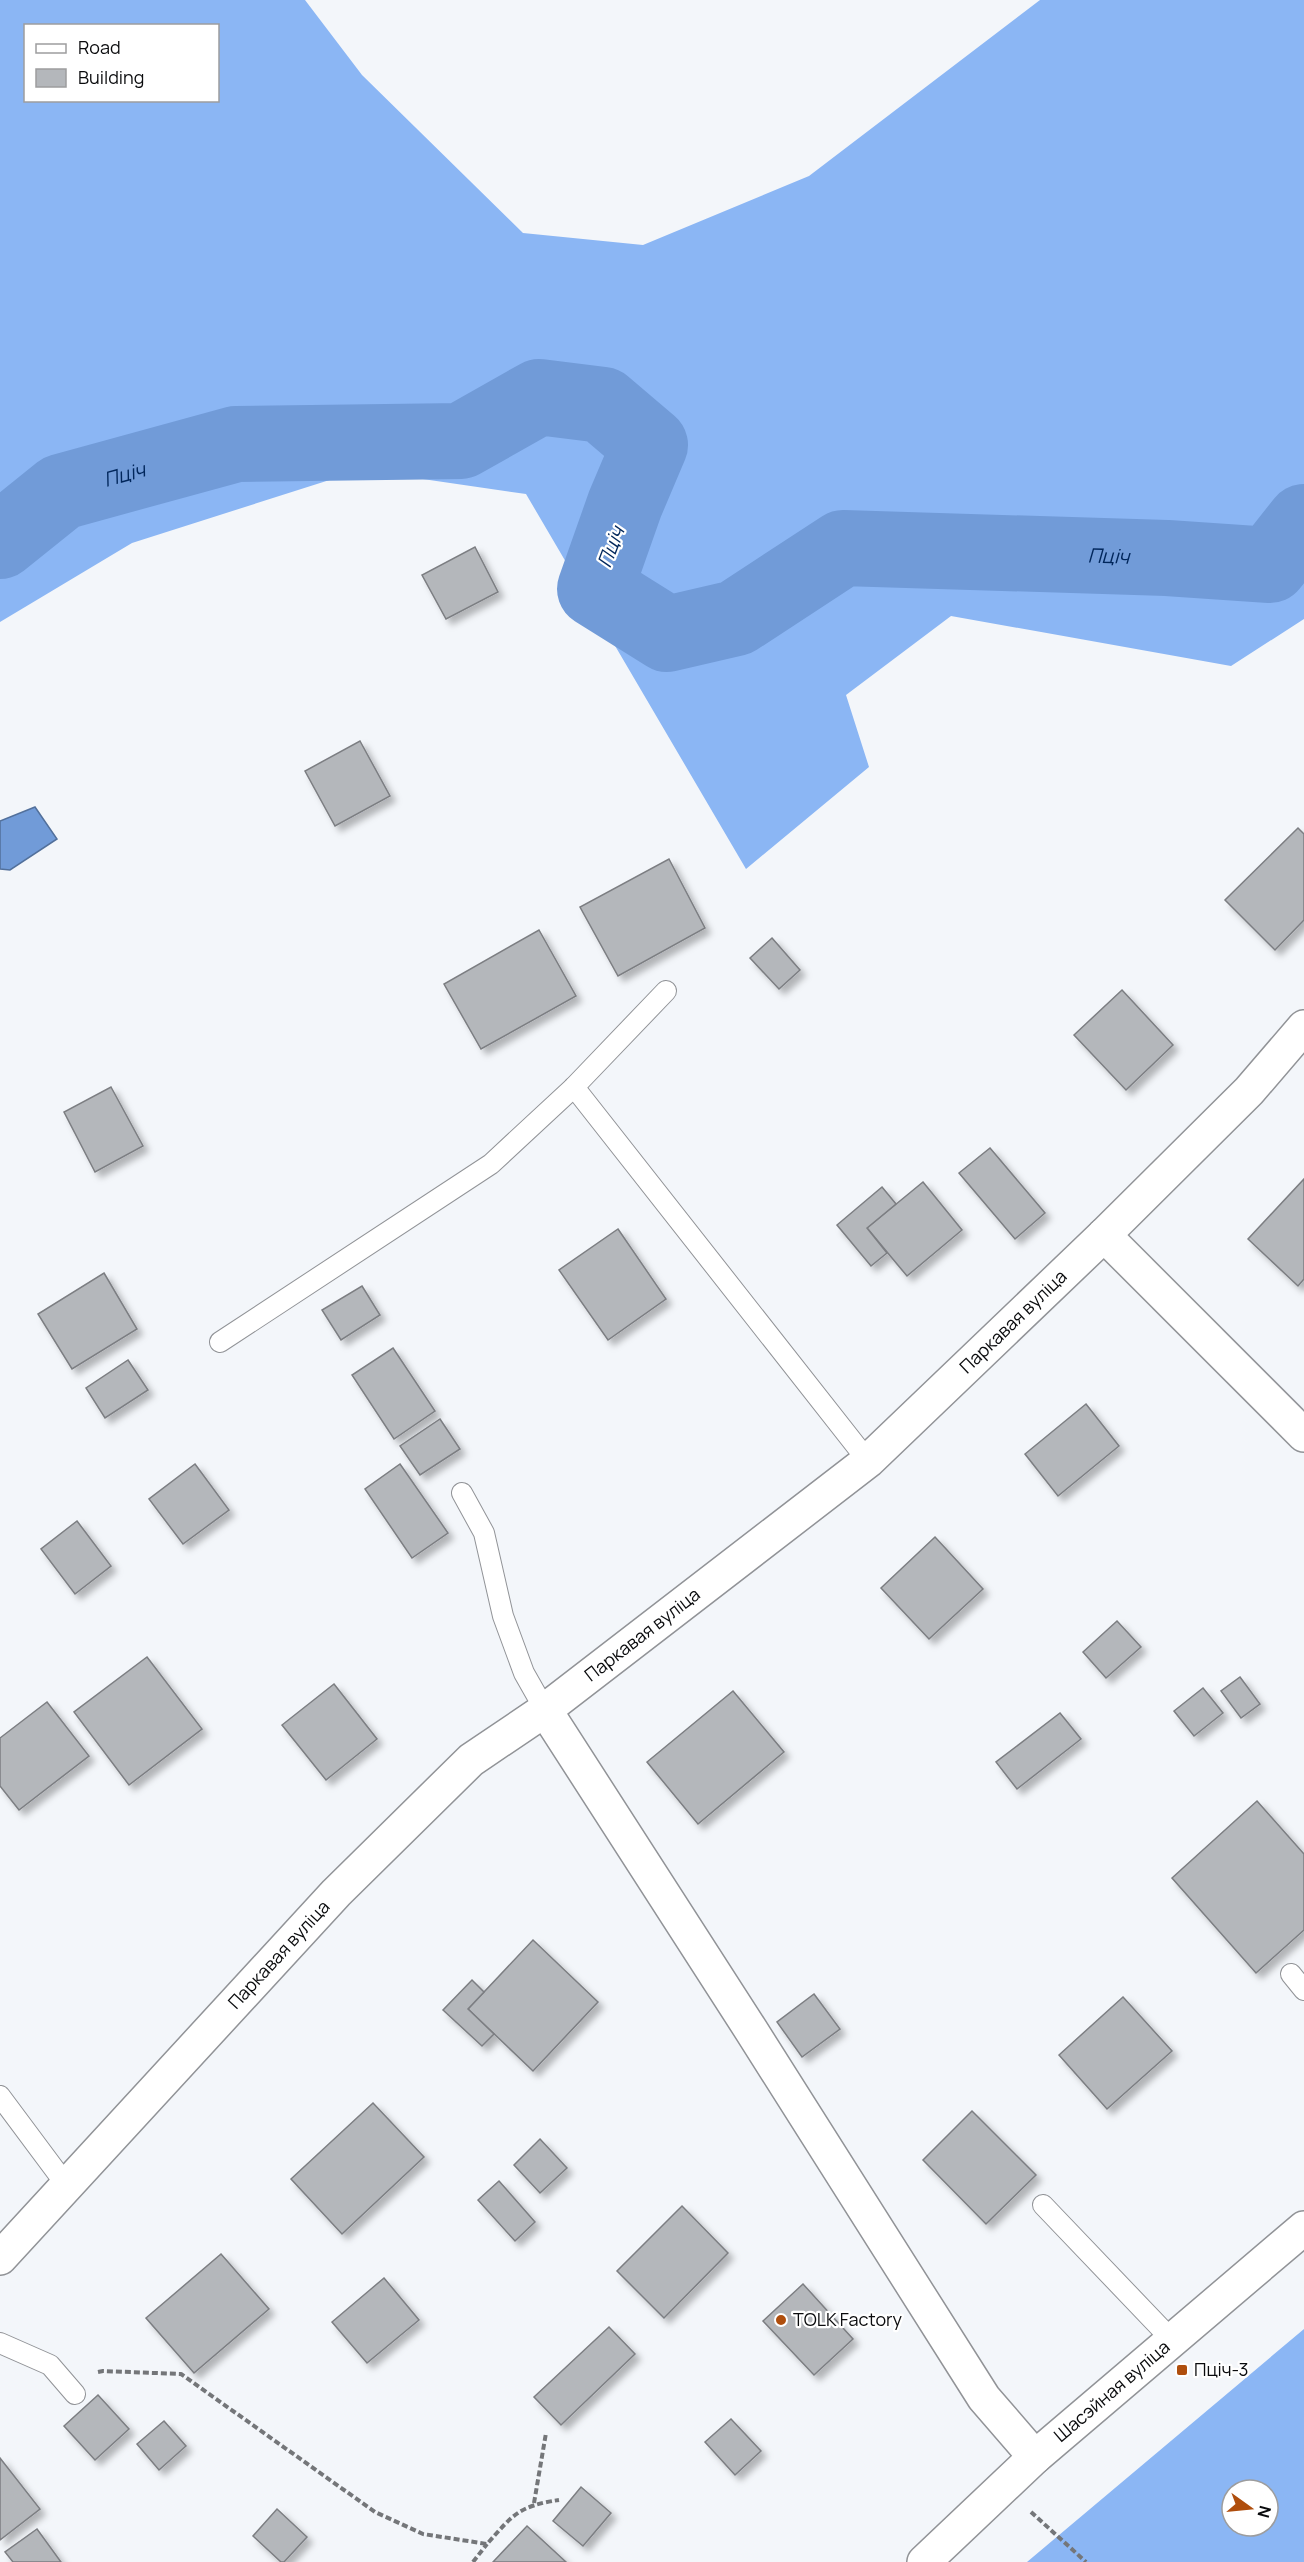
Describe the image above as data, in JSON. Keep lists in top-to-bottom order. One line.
{"streets":{"street":["Паркавая вуліца","Шасэйная вуліца"]},"water":["Пціч"],"places":{"other":["TOLK Factory"],"transit":["Пціч-3"]},"legend":["Road","Building"],"north":"right"}
